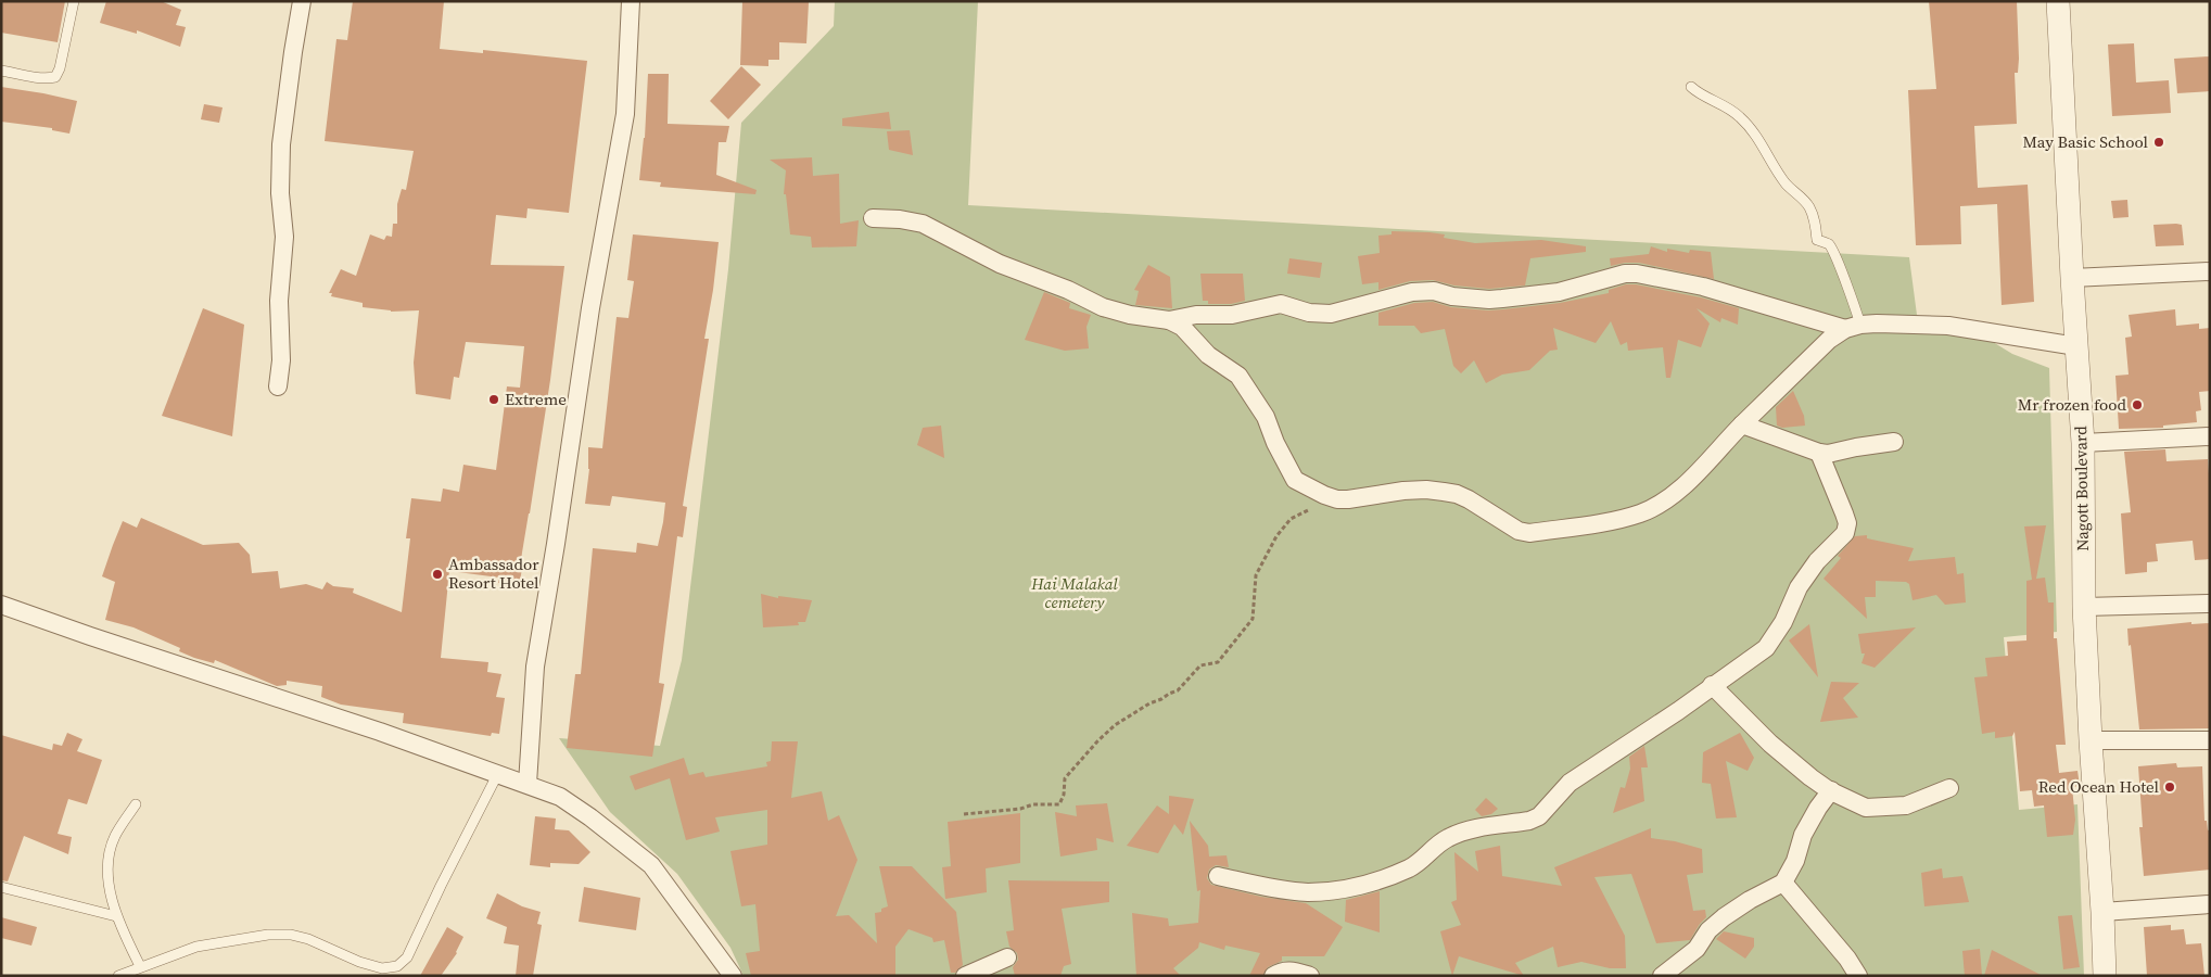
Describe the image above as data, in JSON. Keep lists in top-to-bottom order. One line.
{"streets":{"street":["Nagott Boulevard"]},"parks":["Hai Malakal cemetery"],"places":["May Basic School","Extreme","Mr frozen food","Ambassador Resort Hotel","Red Ocean Hotel"]}
